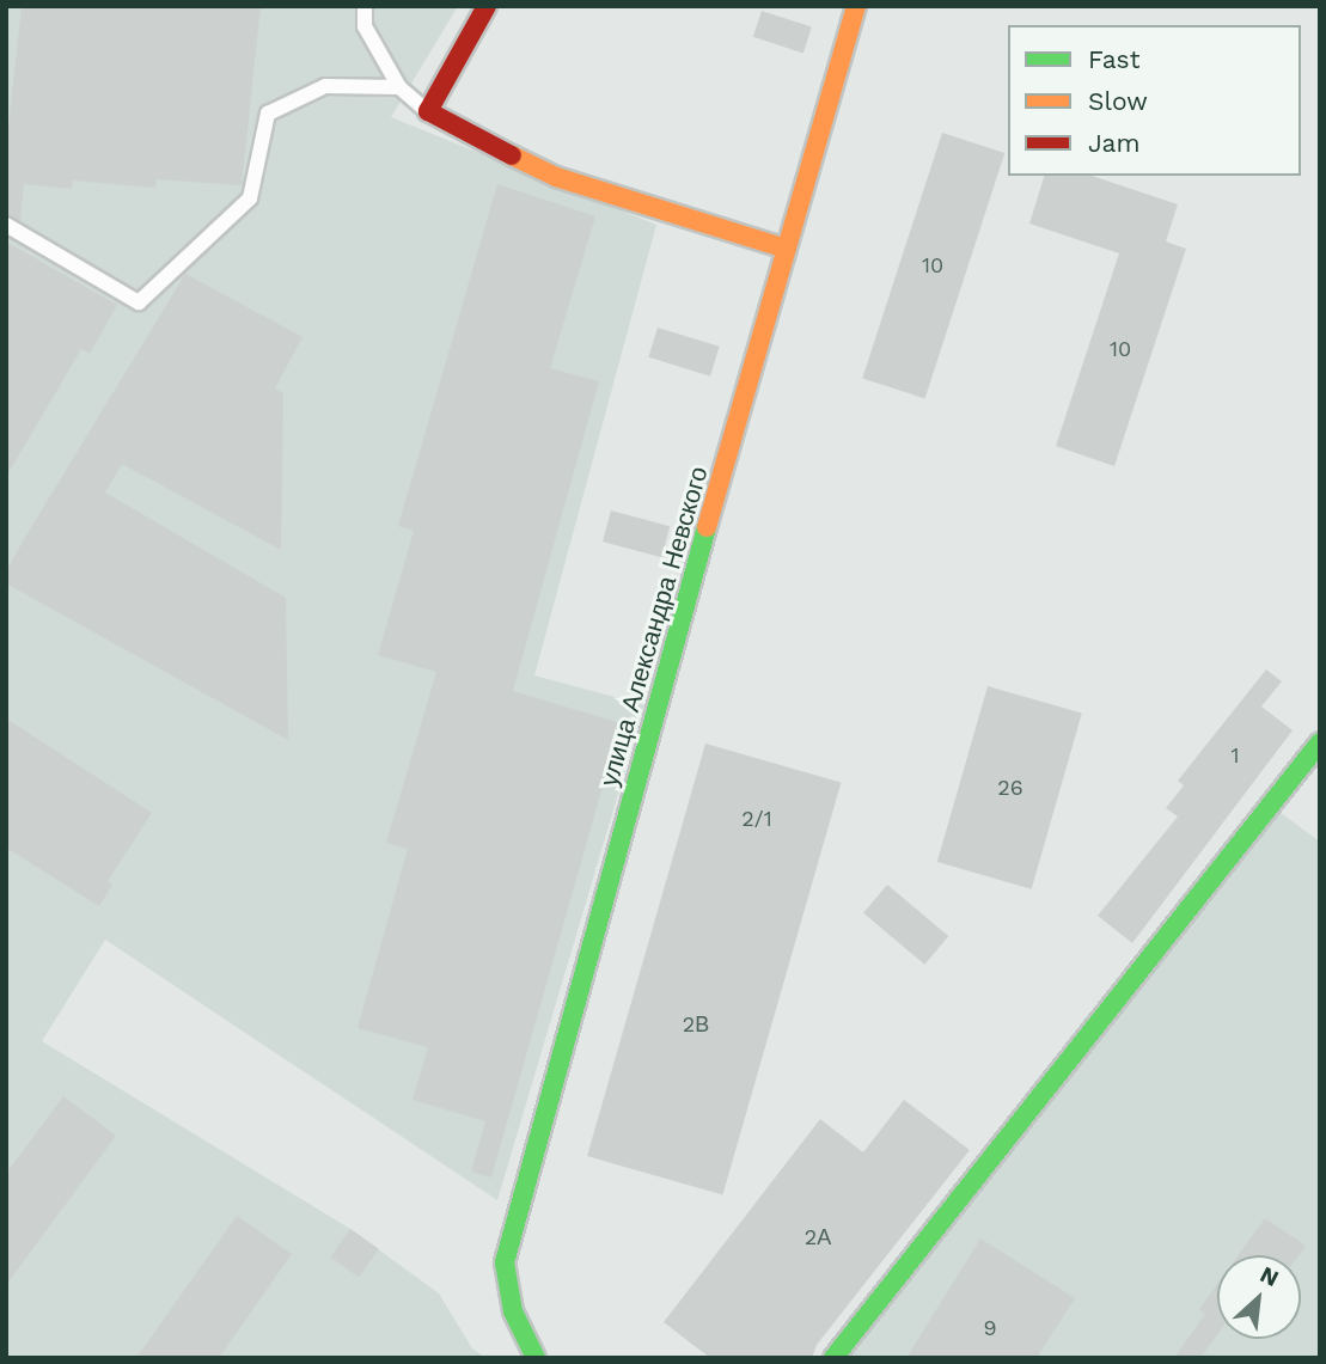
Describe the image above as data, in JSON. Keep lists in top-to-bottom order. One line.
{"streets":{"street":["улица Александра Невского"]},"house_numbers":["10","10","1","26","2/1","2В","2А","9"],"legend":["Fast","Slow","Jam"],"north":"top right"}
